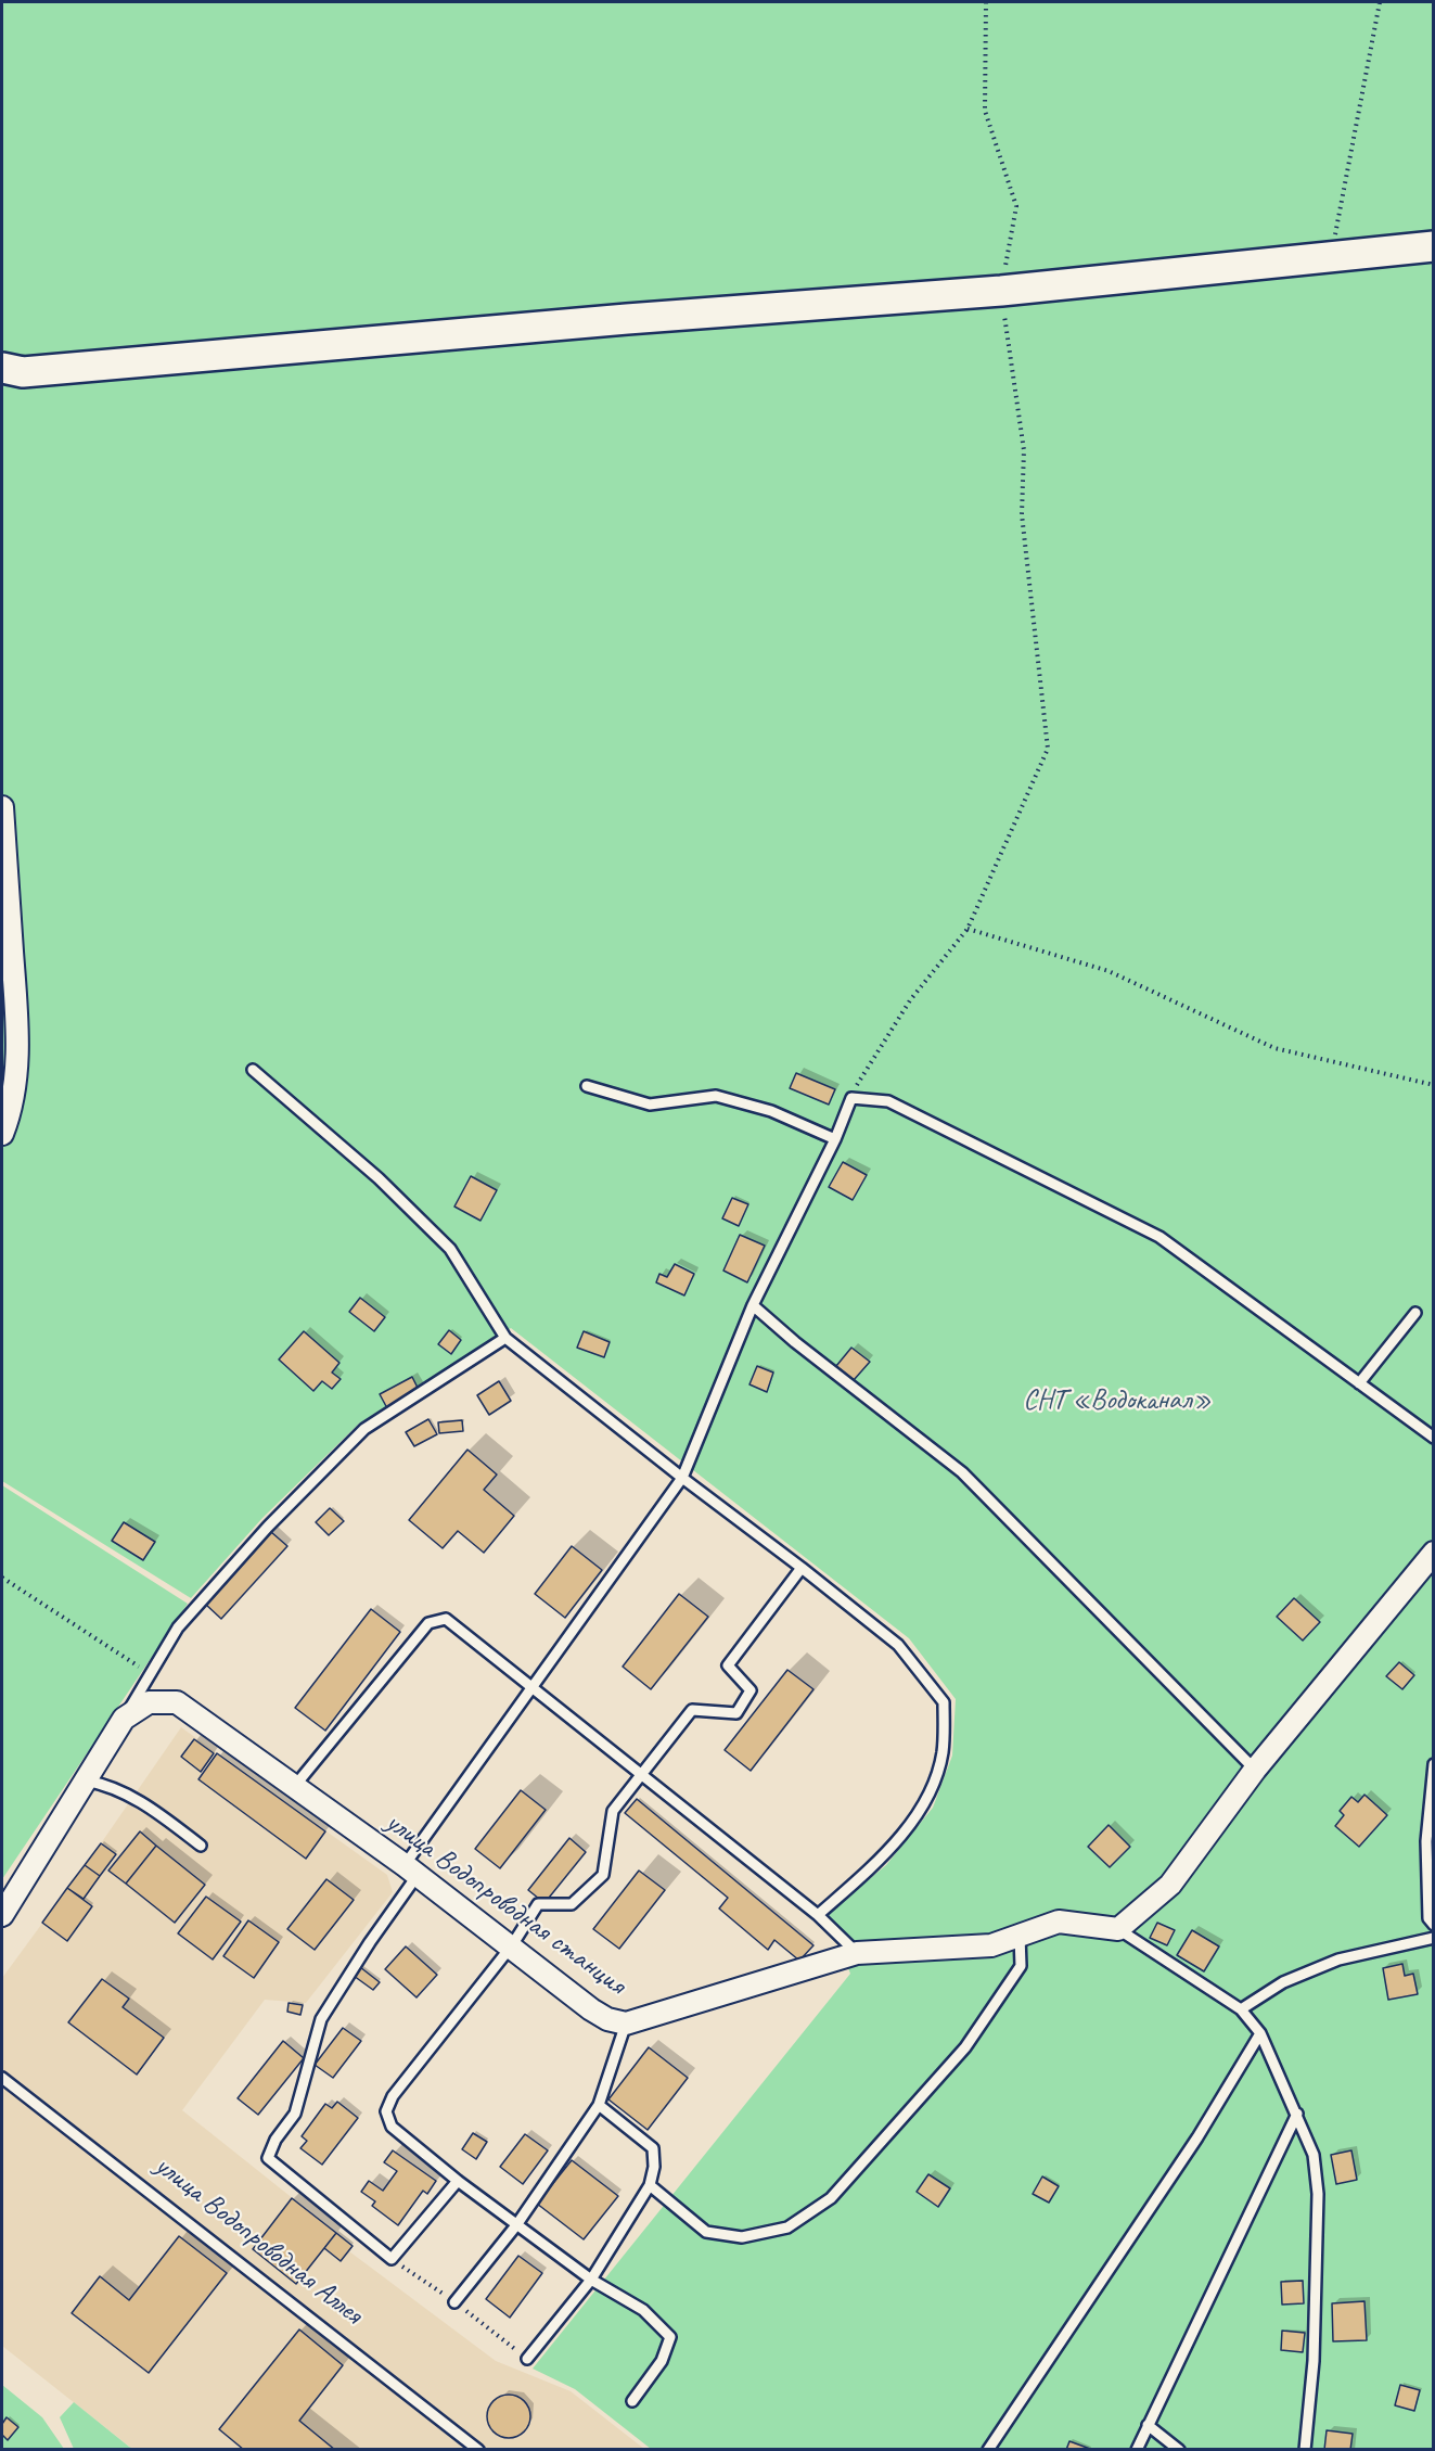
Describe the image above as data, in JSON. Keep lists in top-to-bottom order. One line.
{"streets":{"street":["улица Водопроводная станция"],"lane":["улица Водопроводная Аллея"]},"parks":["СНТ «Водоканал»"]}
